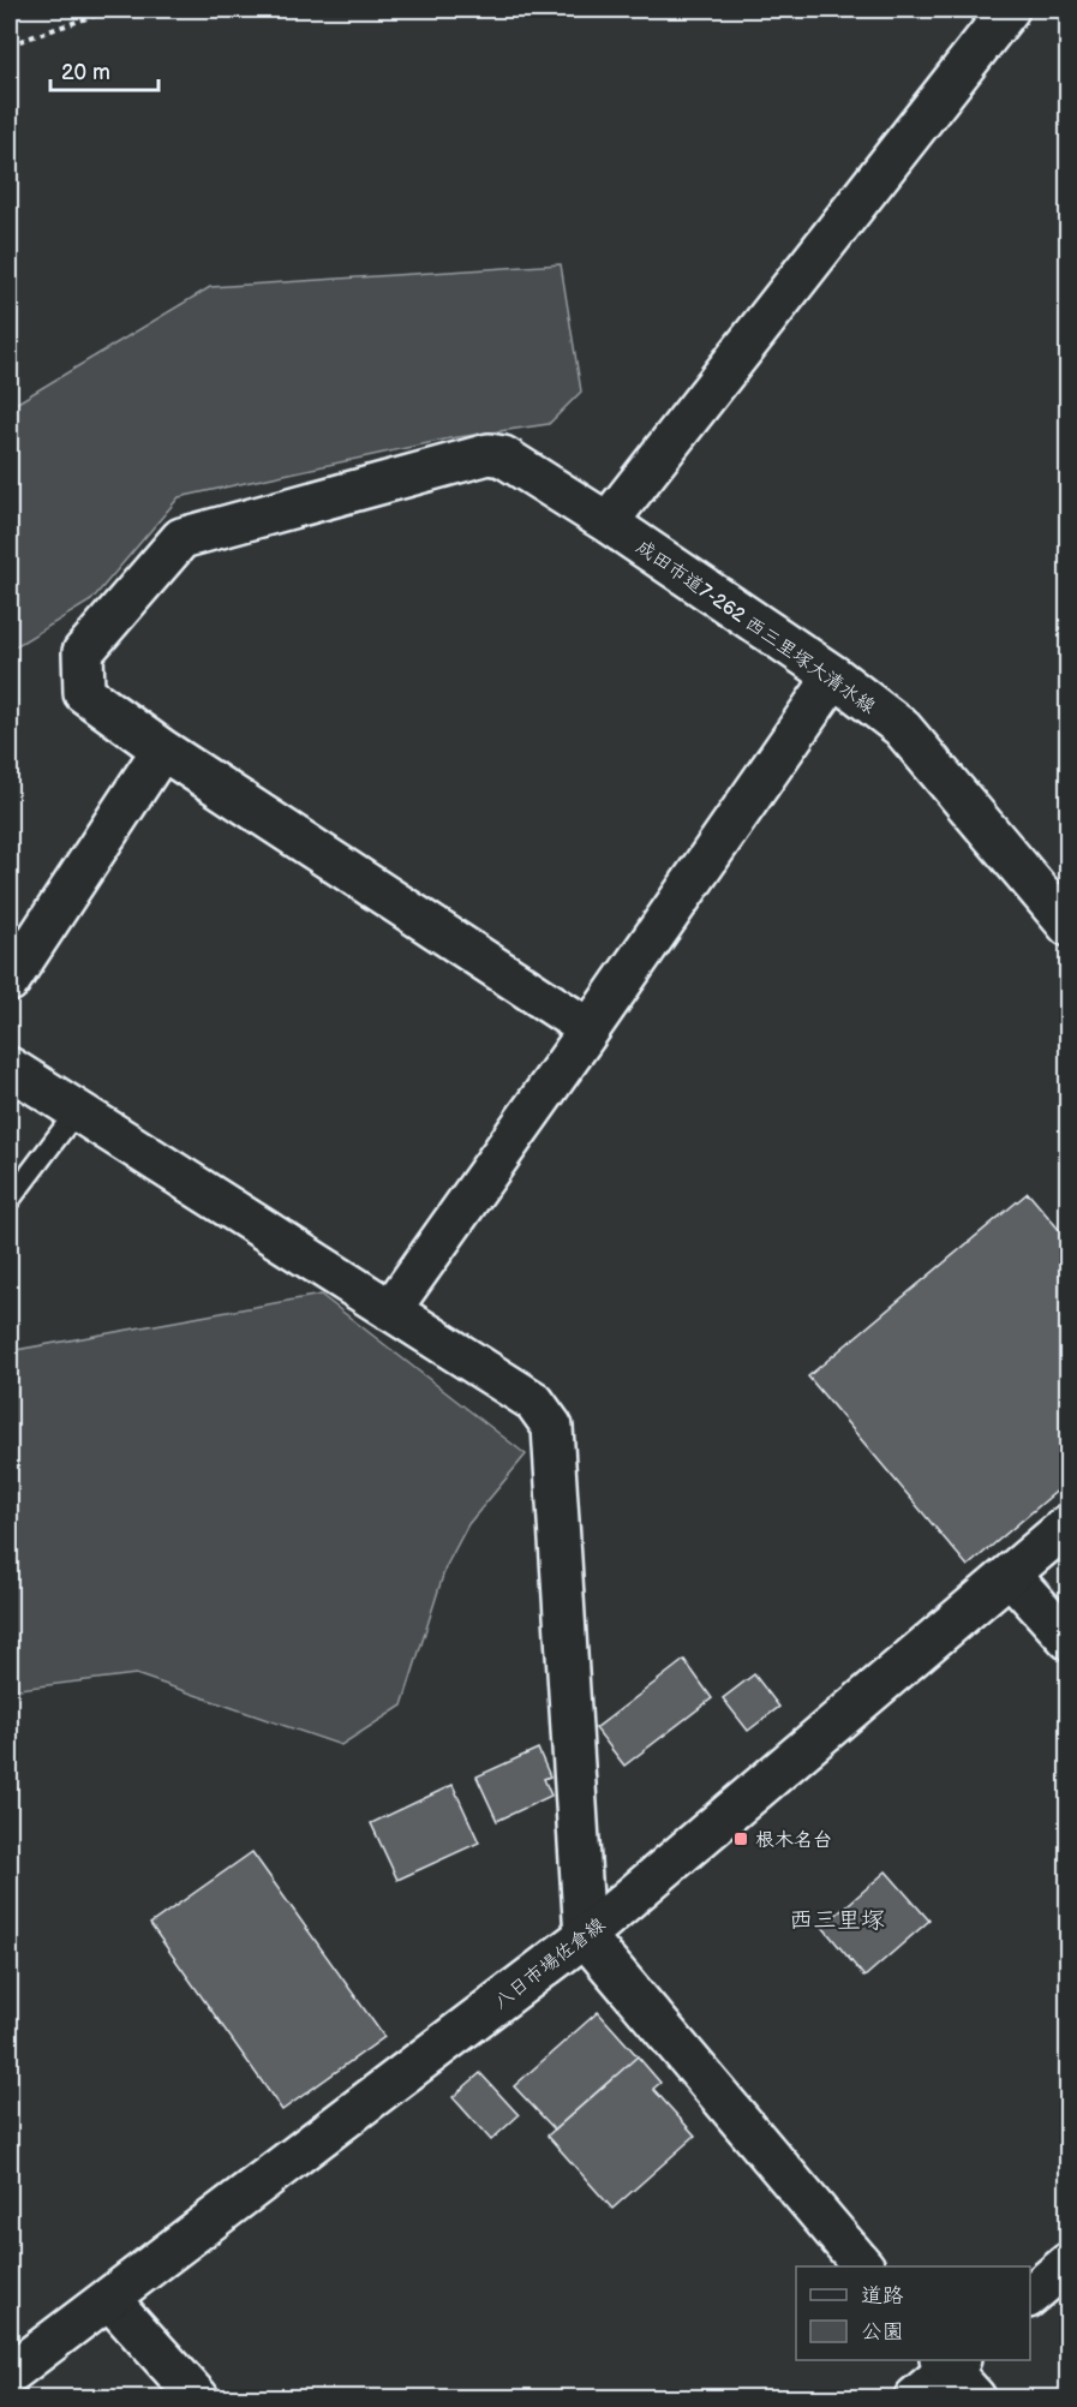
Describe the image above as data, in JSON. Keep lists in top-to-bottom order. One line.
{"streets":{"street":["成田市道7-262 西三里塚大清水線","八日市場佐倉線"]},"districts":["西三里塚"],"places":{"transit":["根木名台"]},"legend":["道路","公園"],"scale_bar":"20 m"}
